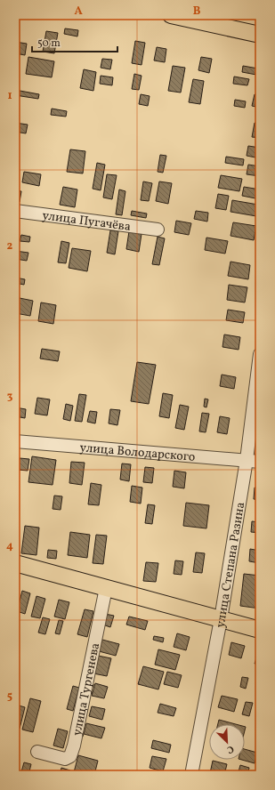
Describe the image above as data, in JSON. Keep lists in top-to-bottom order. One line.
{"streets":{"street":["улица Пугачёва","улица Володарского","улица Степана Разина","улица Тургенева"]},"crossings":[["улица Володарского","улица Степана Разина"]],"scale_bar":"50 m","north":"bottom right","grid":{"columns":["A","B"],"rows":["1","2","3","4","5"]}}
